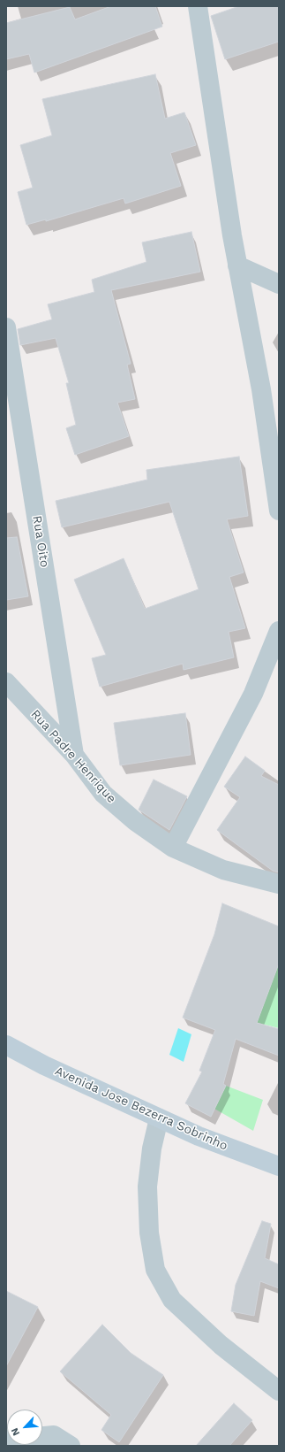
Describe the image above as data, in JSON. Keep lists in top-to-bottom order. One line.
{"streets":{"main road":["Avenida Jose Bezerra Sobrinho"],"street":["Rua Oito","Rua Padre Henrique"]},"crossings":[["Rua Oito","Rua Padre Henrique"]],"north":"bottom left"}
